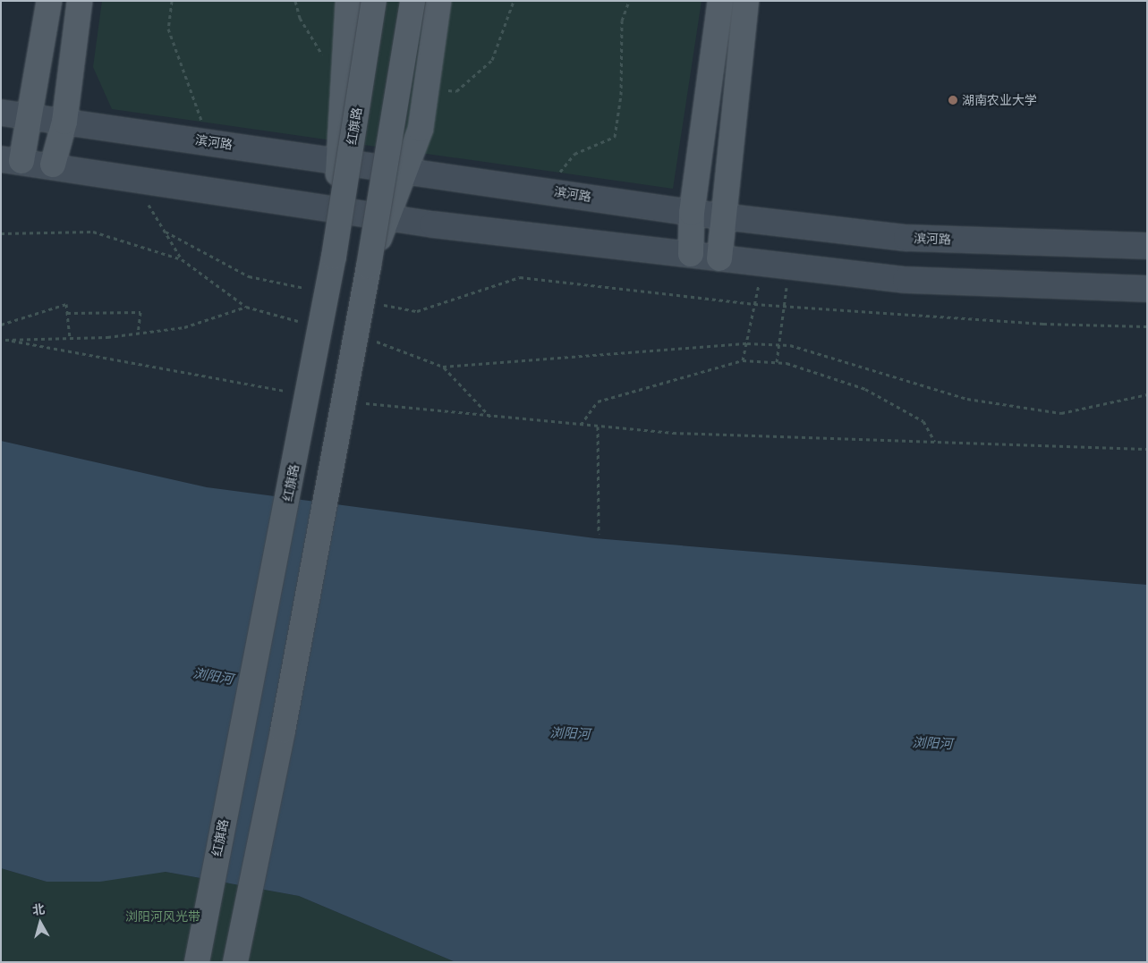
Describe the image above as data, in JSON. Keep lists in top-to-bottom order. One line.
{"streets":{"main road":["红旗路","滨河路"]},"water":["浏阳河"],"parks":["浏阳河风光带"],"places":["湖南农业大学"],"north":"top"}
